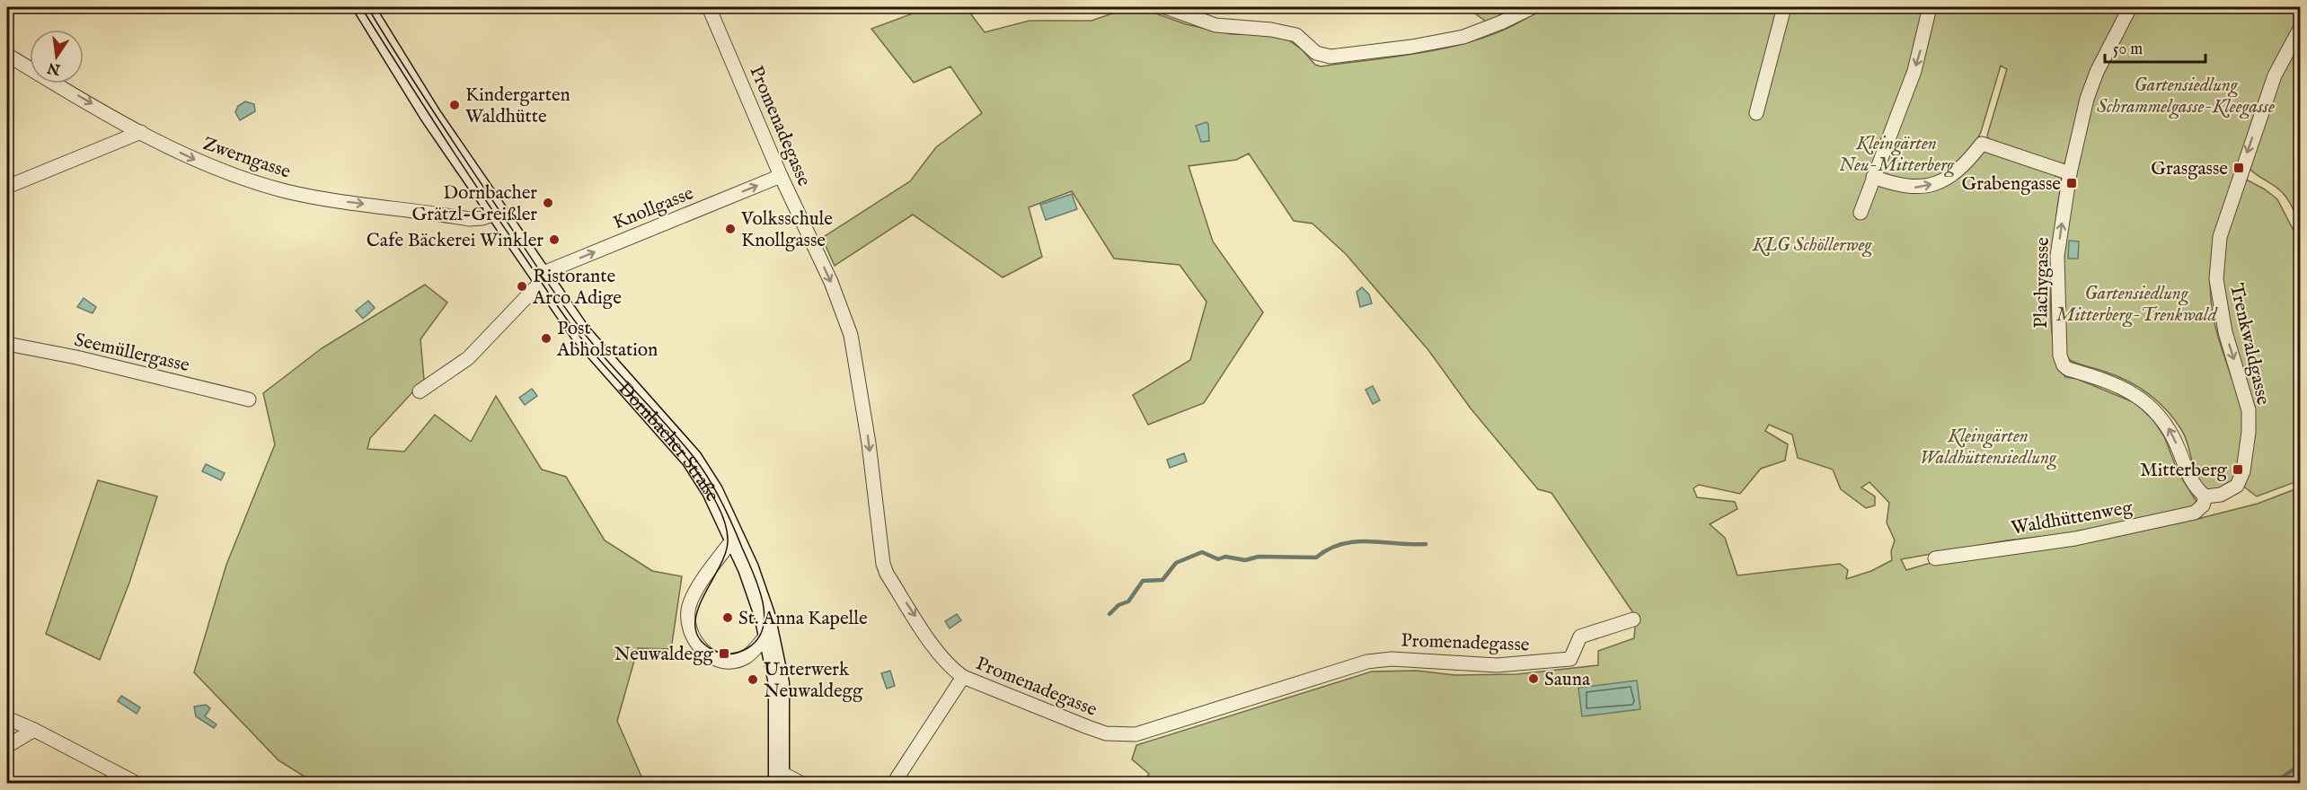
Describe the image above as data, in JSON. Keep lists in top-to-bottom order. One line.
{"streets":{"main road":["Dornbacher Straße"],"street":["Promenadegasse","Zwerngasse","Knollgasse","Plachygasse","Trenkwaldgasse","Seemüllergasse","Waldhüttenweg"]},"crossings":[["Promenadegasse","Knollgasse"],["Zwerngasse","Dornbacher Straße"],["Knollgasse","Dornbacher Straße"],["Plachygasse","Trenkwaldgasse"],["Plachygasse","Waldhüttenweg"],["Trenkwaldgasse","Waldhüttenweg"]],"one_way":["Promenadegasse","Zwerngasse","Knollgasse","Plachygasse","Trenkwaldgasse"],"parks":["Gartensiedlung Schrammelgasse-Kleegasse","Kleingärten Neu-Mitterberg","KLG Schöllerweg","Gartensiedlung Mitterberg-Trenkwald","Kleingärten Waldhüttensiedlung"],"places":{"other":["Kindergarten Waldhütte","Dornbacher Grätzl-Greißler","Volksschule Knollgasse","Cafe Bäckerei Winkler","Ristorante Arco Adige","Post Abholstation","St. Anna Kapelle","Sauna","Unterwerk Neuwaldegg"],"transit":["Grasgasse","Grabengasse","Mitterberg","Neuwaldegg"]},"scale_bar":"50 m","north":"bottom"}
